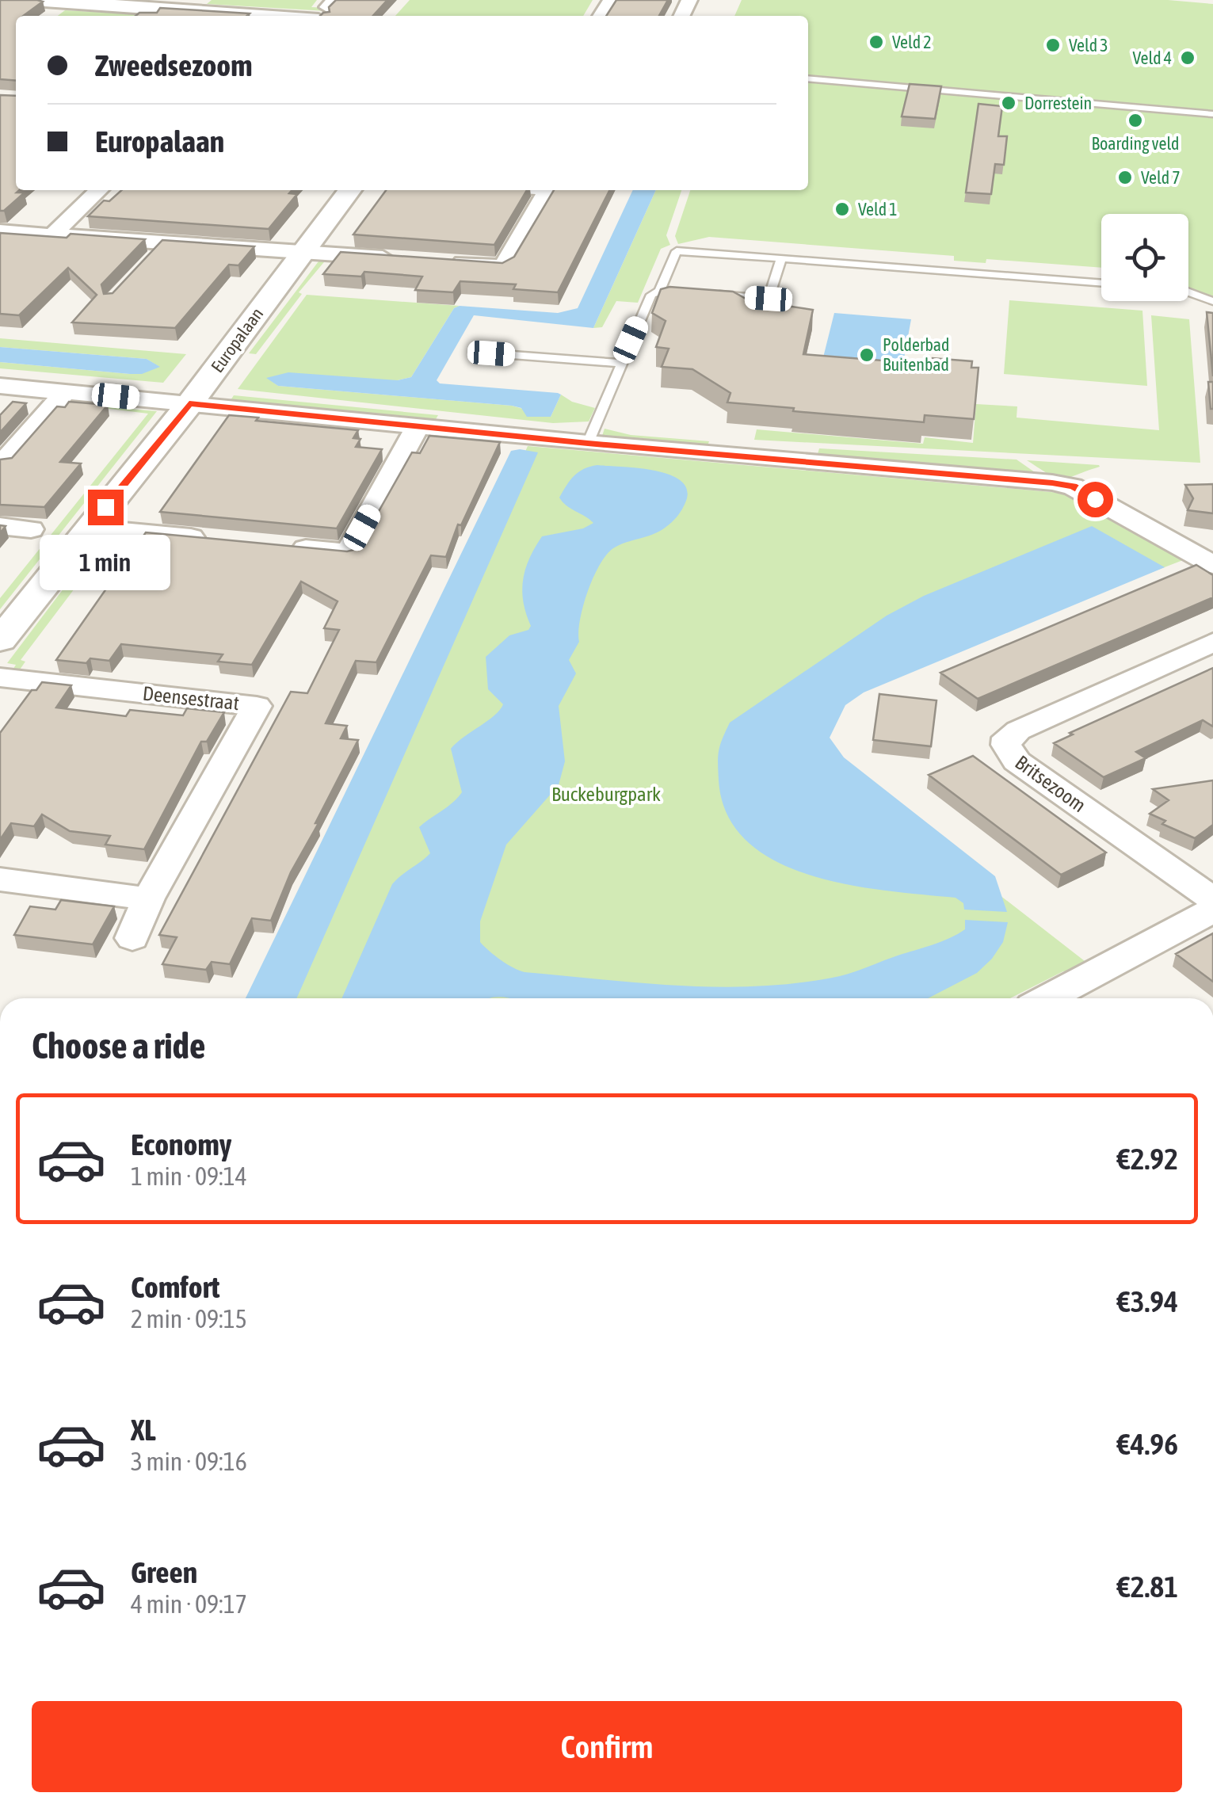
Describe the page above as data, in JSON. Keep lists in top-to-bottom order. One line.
{"streets":{"street":["Europalaan","Deensestraat","Britsezoom"]},"parks":["Buckeburgpark"],"places":["Veld 2","Veld 3","Veld 4","Dorrestein","Boarding veld","Veld 7","Veld 1","Polderbad Buitenbad"],"page":{"banner":["Zweedsezoom","Europalaan"],"bubble":"1 min","heading":"Choose a ride","list":[{"name":"Economy","note":"1 min · 09:14","value":"€2.92"},{"name":"Comfort","note":"2 min · 09:15","value":"€3.94"},{"name":"XL","note":"3 min · 09:16","value":"€4.96"},{"name":"Green","note":"4 min · 09:17","value":"€2.81"}],"buttons":"Confirm"}}
